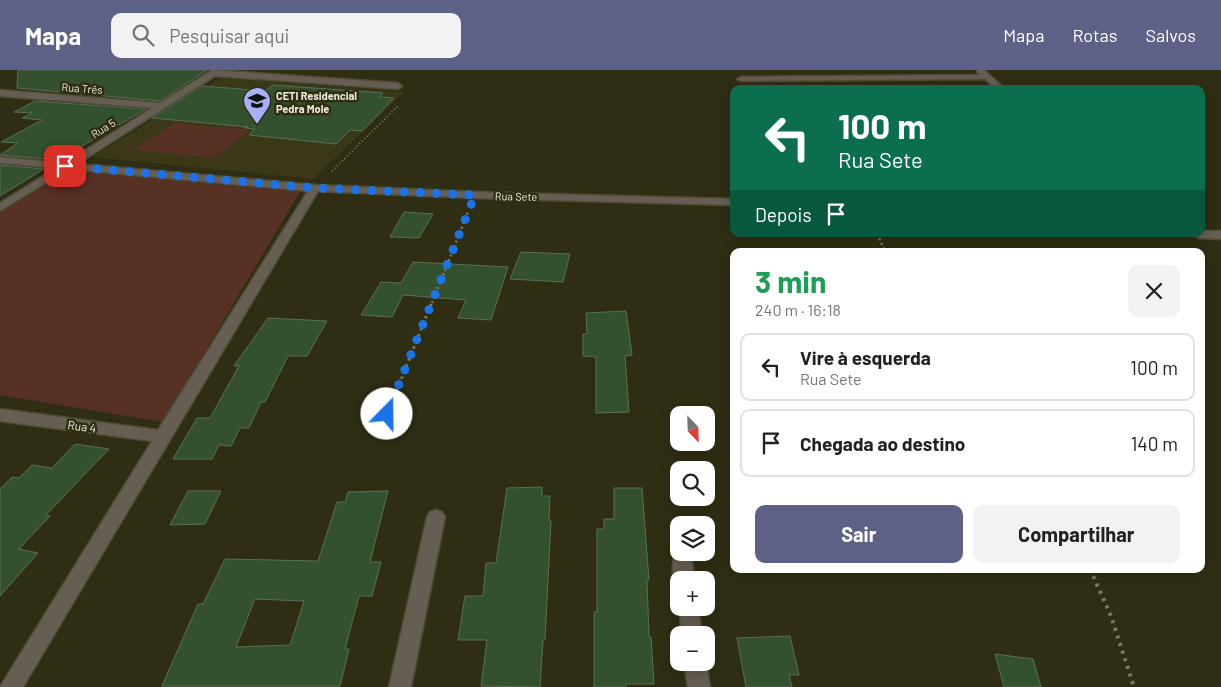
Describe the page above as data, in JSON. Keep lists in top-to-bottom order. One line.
{"streets":{"street":["Rua Três","Rua 5","Rua Sete","Rua 4"]},"crossings":[["Rua Três","Rua 5"],["Rua 5","Rua Sete"]],"places":{"school or university":["CETI Residencial Pedra Mole"]},"north":"bottom right","page":{"header":"Mapa","search":"Pesquisar aqui","nav":["Mapa","Rotas","Salvos"],"turn":["100 m","Rua Sete"],"then":"Depois","heading":["3 min","240 m · 16:18"],"list":[{"name":"Vire à esquerda","note":"Rua Sete","value":"100 m"},{"name":"Chegada ao destino","value":"140 m"}],"map_buttons":["+","−"],"buttons":["Sair","Compartilhar"]}}
